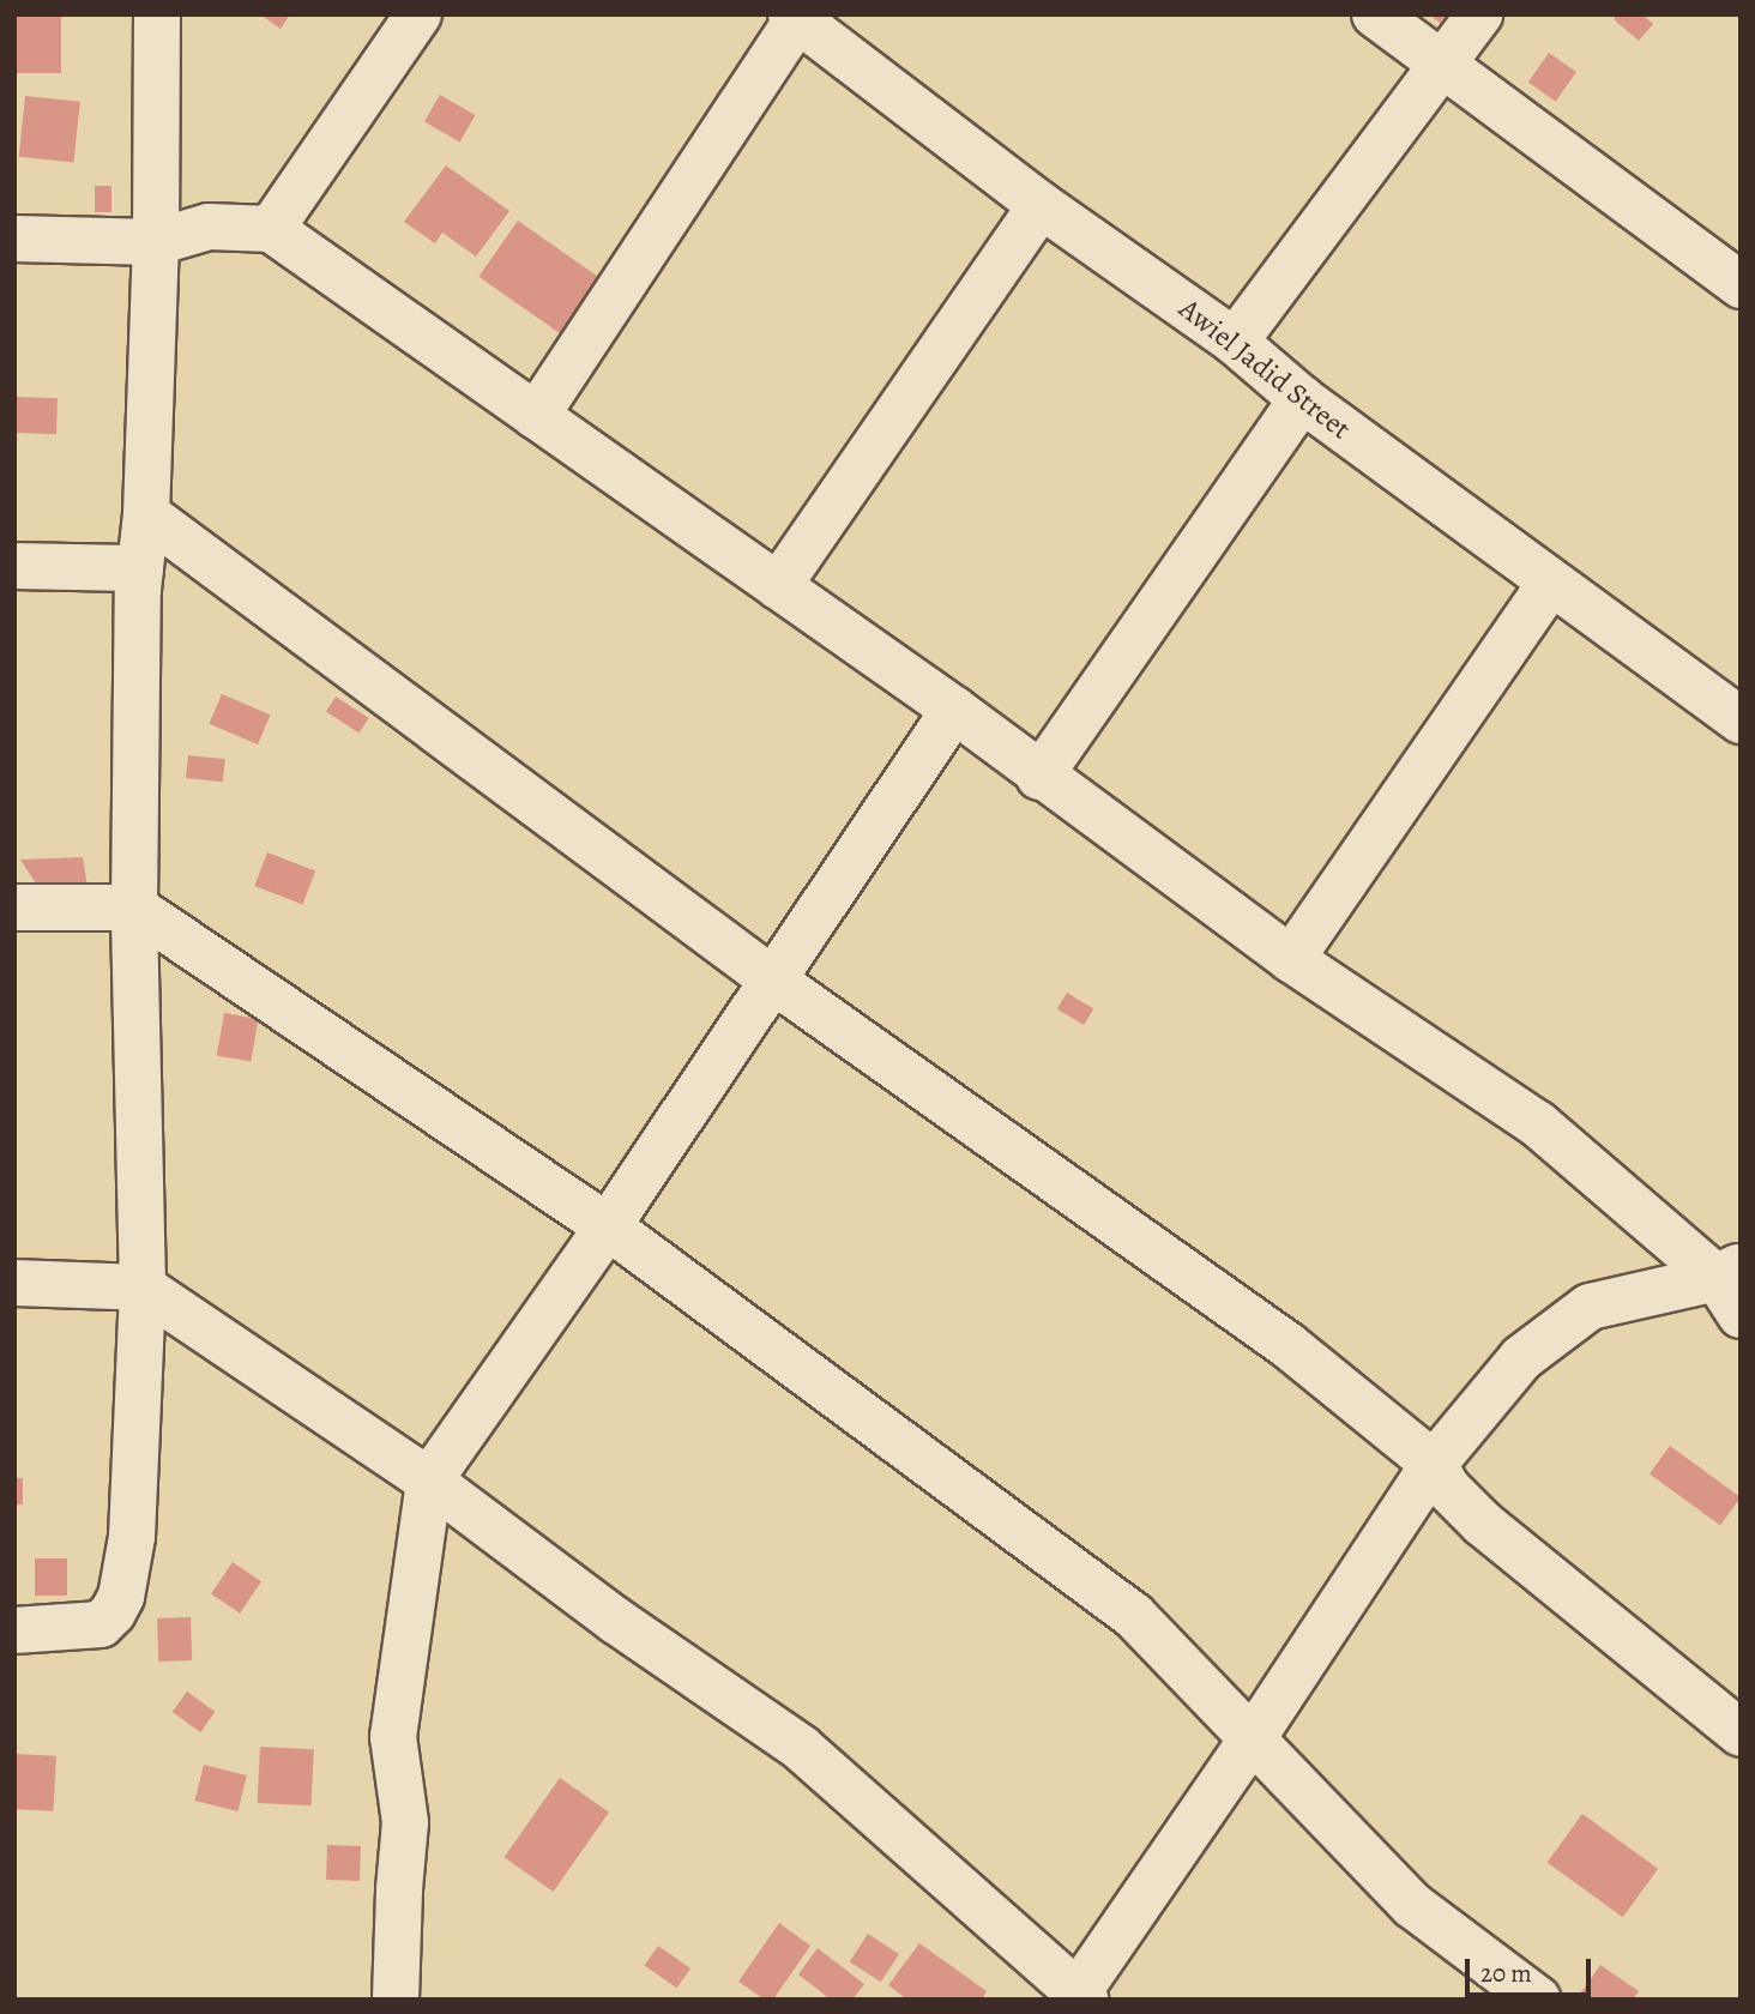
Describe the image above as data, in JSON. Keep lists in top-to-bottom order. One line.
{"streets":{"street":["Awiel Jadid Street"]},"scale_bar":"20 m"}
